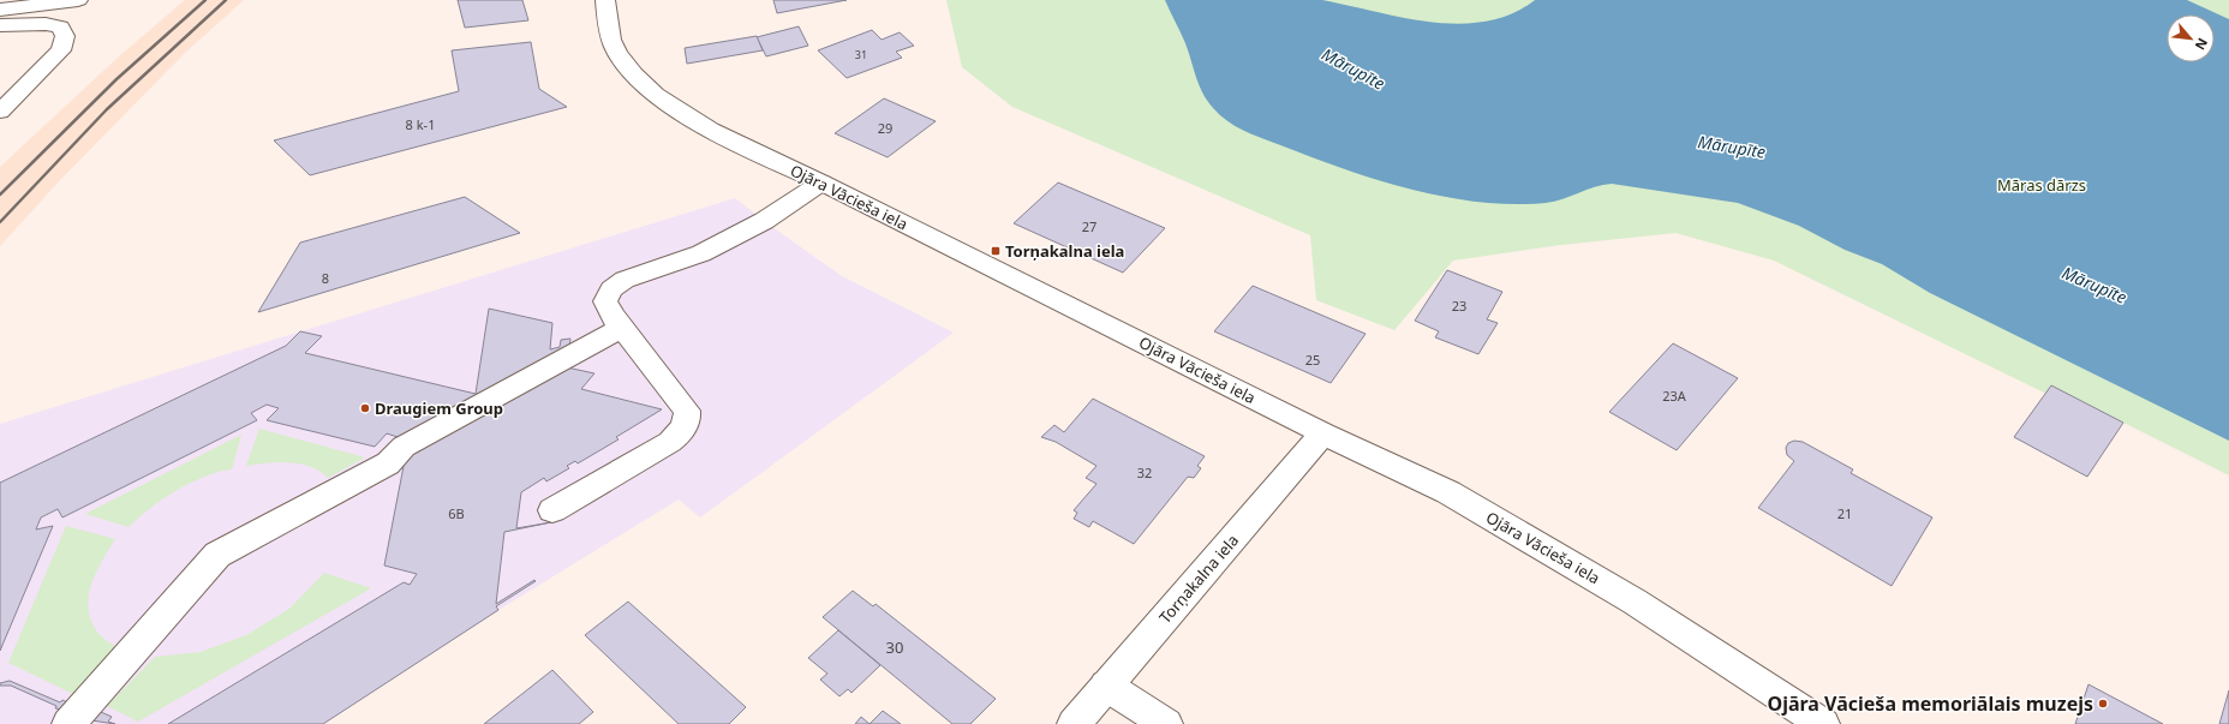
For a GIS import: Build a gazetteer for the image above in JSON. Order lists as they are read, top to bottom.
{
  "streets": {
    "street": ["Ojāra Vācieša iela", "Torņakalna iela"]
  },
  "crossings": [
    ["Ojāra Vācieša iela", "Torņakalna iela"]
  ],
  "water": ["Mārupīte"],
  "parks": ["Māras dārzs"],
  "places": {
    "transit": ["Torņakalna iela"],
    "other": ["Draugiem Group", "Ojāra Vācieša memoriālais muzejs"]
  },
  "house_numbers": [
    "31",
    "8 k-1",
    "29",
    "27",
    "8",
    "23",
    "25",
    "23A",
    "32",
    "6B",
    "21",
    "30"
  ],
  "north": "bottom right"
}
